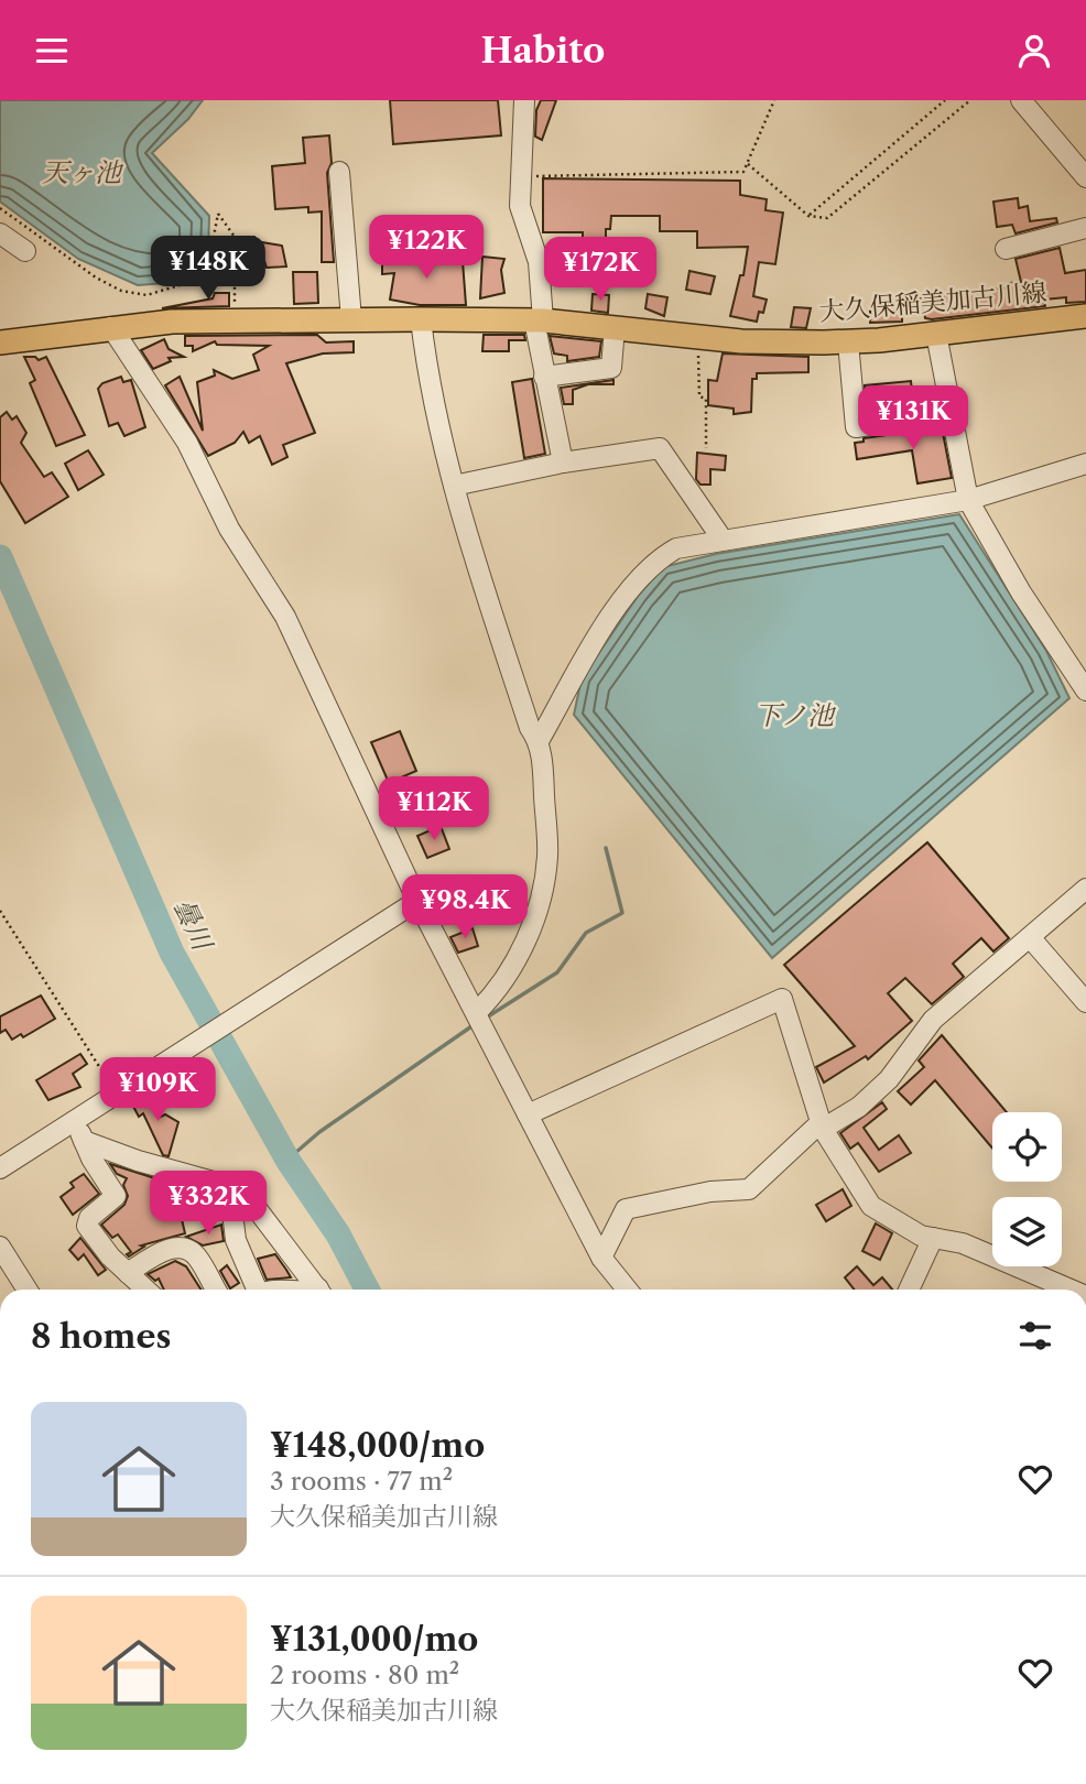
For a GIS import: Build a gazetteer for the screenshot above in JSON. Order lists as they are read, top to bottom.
{
  "streets": {
    "main road": ["大久保稲美加古川線"]
  },
  "water": ["天ヶ池", "下ノ池", "曇川"],
  "page": {
    "header": "Habito",
    "price": [
      "¥122K",
      "¥148K",
      "¥172K",
      "¥131K",
      "¥112K",
      "¥98.4K",
      "¥109K",
      "¥332K"
    ],
    "heading": "8 homes",
    "list": [
      {
        "name": "¥148,000/mo",
        "note": "3 rooms · 77 m² · 大久保稲美加古川線"
      },
      {
        "name": "¥131,000/mo",
        "note": "2 rooms · 80 m² · 大久保稲美加古川線"
      }
    ]
  }
}
